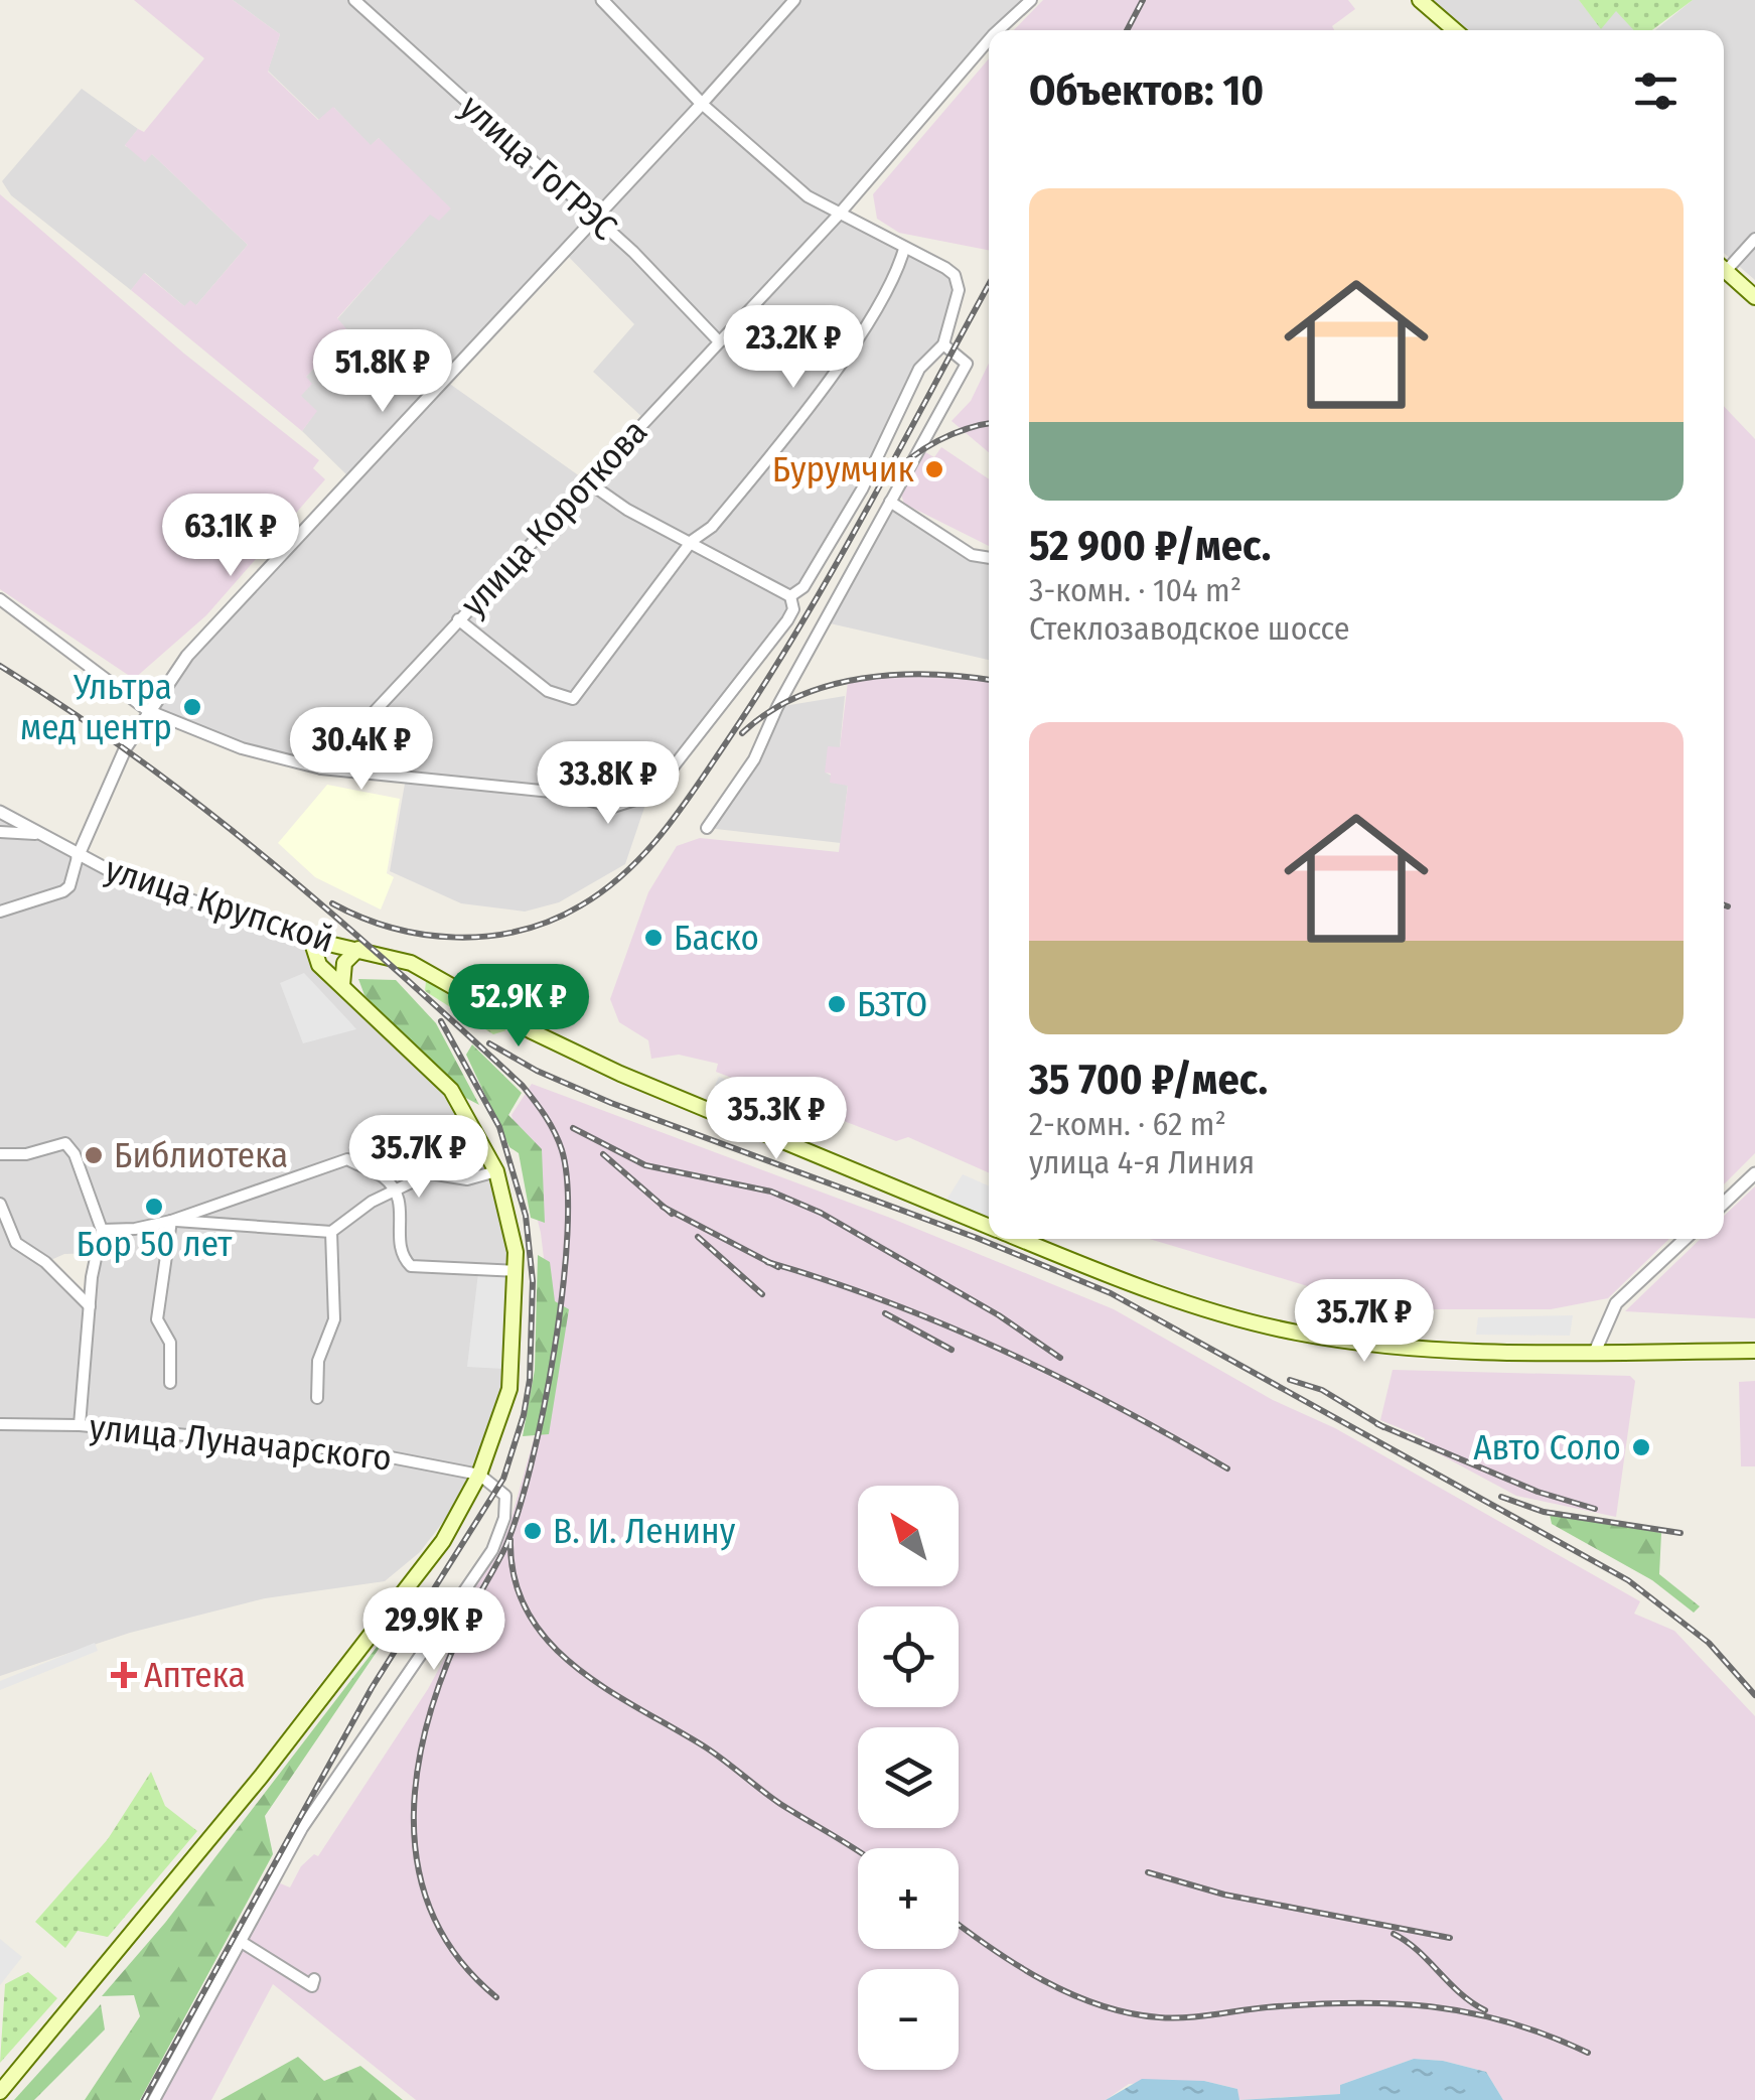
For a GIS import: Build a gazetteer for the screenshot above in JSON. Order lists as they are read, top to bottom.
{
  "streets": {
    "main road": ["улица Крупской"],
    "street": ["улица ГоГРЭС", "улица Короткова", "улица Луначарского"]
  },
  "crossings": [
    ["улица ГоГРЭС", "улица Короткова"]
  ],
  "places": {
    "other": [
      "Бурумчик",
      "Ультра мед центр",
      "Баско",
      "БЗТО",
      "Библиотека",
      "Бор 50 лет",
      "Авто Соло",
      "В. И. Ленину"
    ],
    "health": ["Аптека"]
  },
  "north": "top left",
  "page": {
    "heading": "Объектов: 10",
    "list": [
      {
        "name": "52 900 ₽/мес.",
        "note": "3-комн. · 104 m² · Стеклозаводское шоссе"
      },
      {
        "name": "35 700 ₽/мес.",
        "note": "2-комн. · 62 m² · улица 4-я Линия"
      }
    ],
    "price": [
      "23.2K ₽",
      "51.8K ₽",
      "63.1K ₽",
      "30.4K ₽",
      "33.8K ₽",
      "52.9K ₽",
      "35.3K ₽",
      "35.7K ₽",
      "35.7K ₽",
      "29.9K ₽"
    ],
    "map_buttons": ["+", "−"]
  }
}
